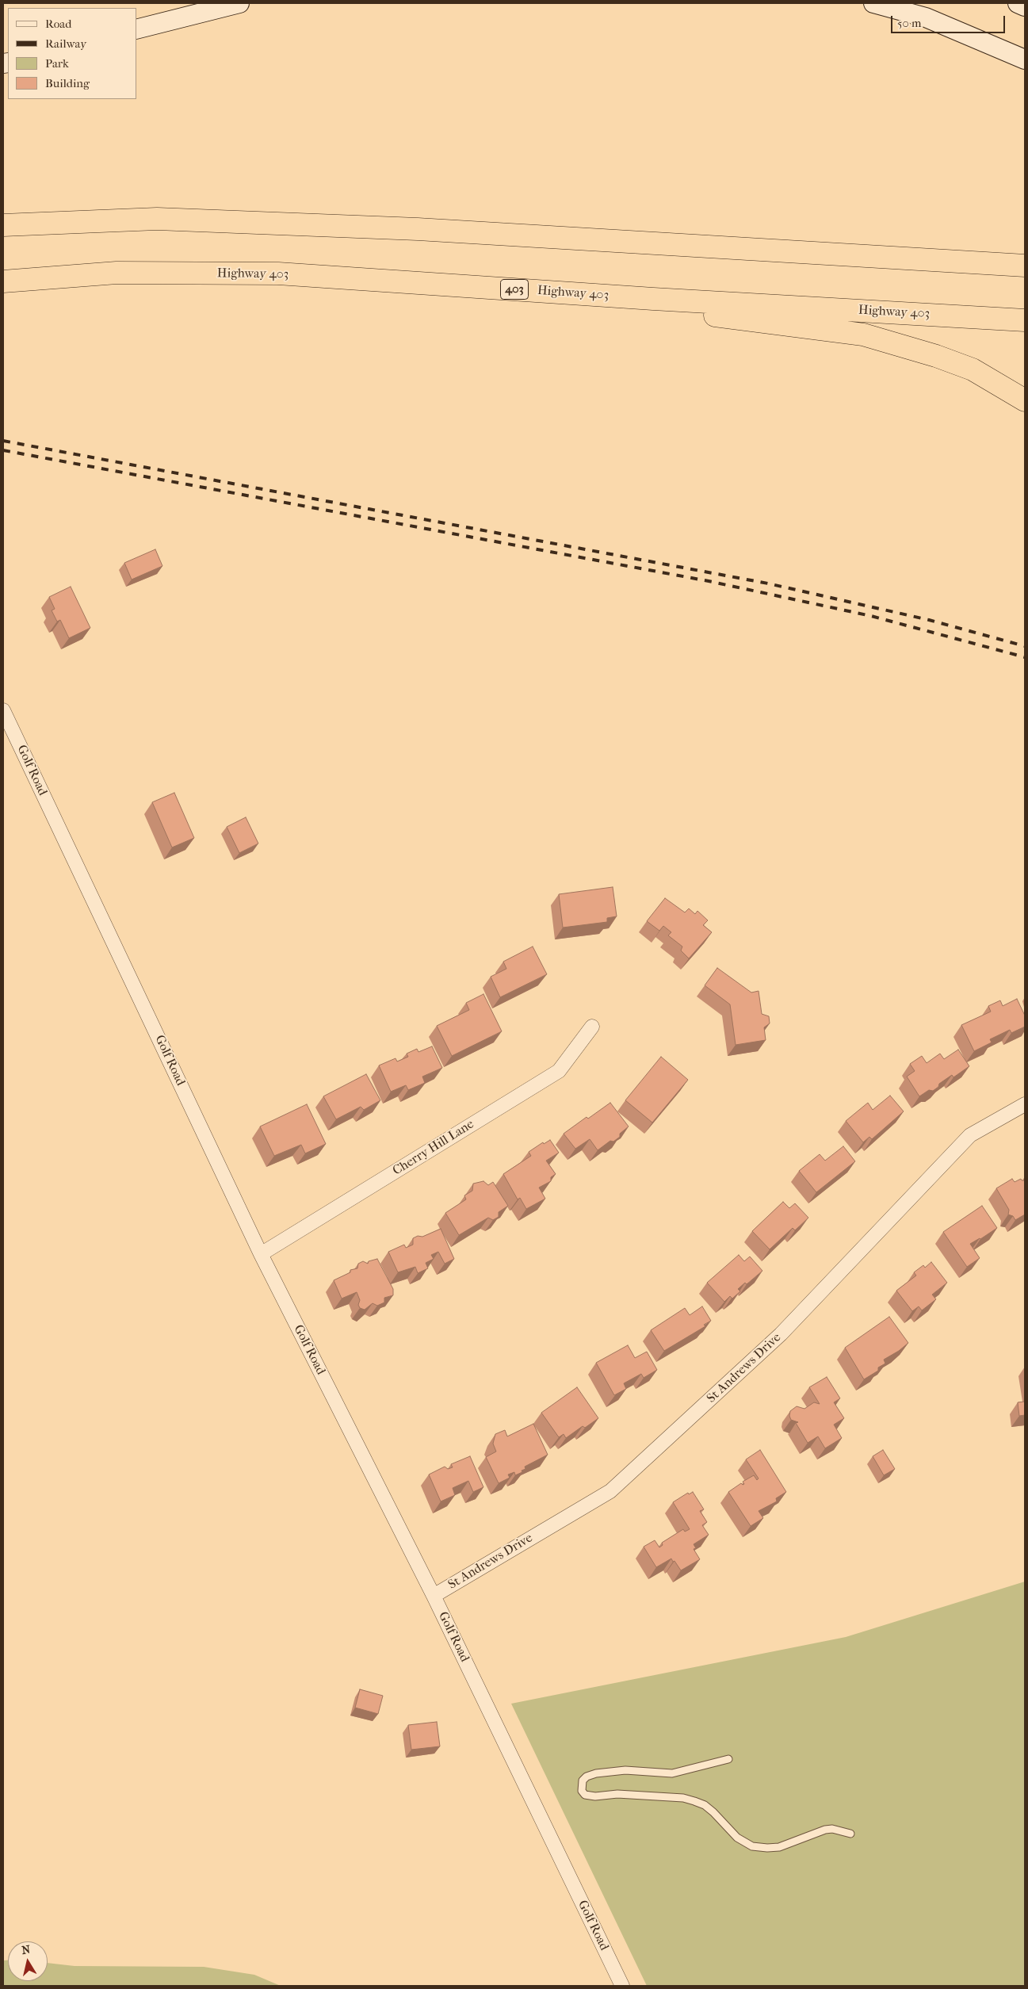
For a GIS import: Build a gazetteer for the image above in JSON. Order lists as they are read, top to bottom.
{
  "streets": {
    "highway": ["Highway 403", "403"],
    "street": ["Golf Road", "Cherry Hill Lane", "St Andrews Drive"]
  },
  "crossings": [
    ["Golf Road", "Cherry Hill Lane"],
    ["Golf Road", "St Andrews Drive"]
  ],
  "legend": [
    "Road",
    "Railway",
    "Park",
    "Building"
  ],
  "scale_bar": "50 m",
  "north": "top"
}
